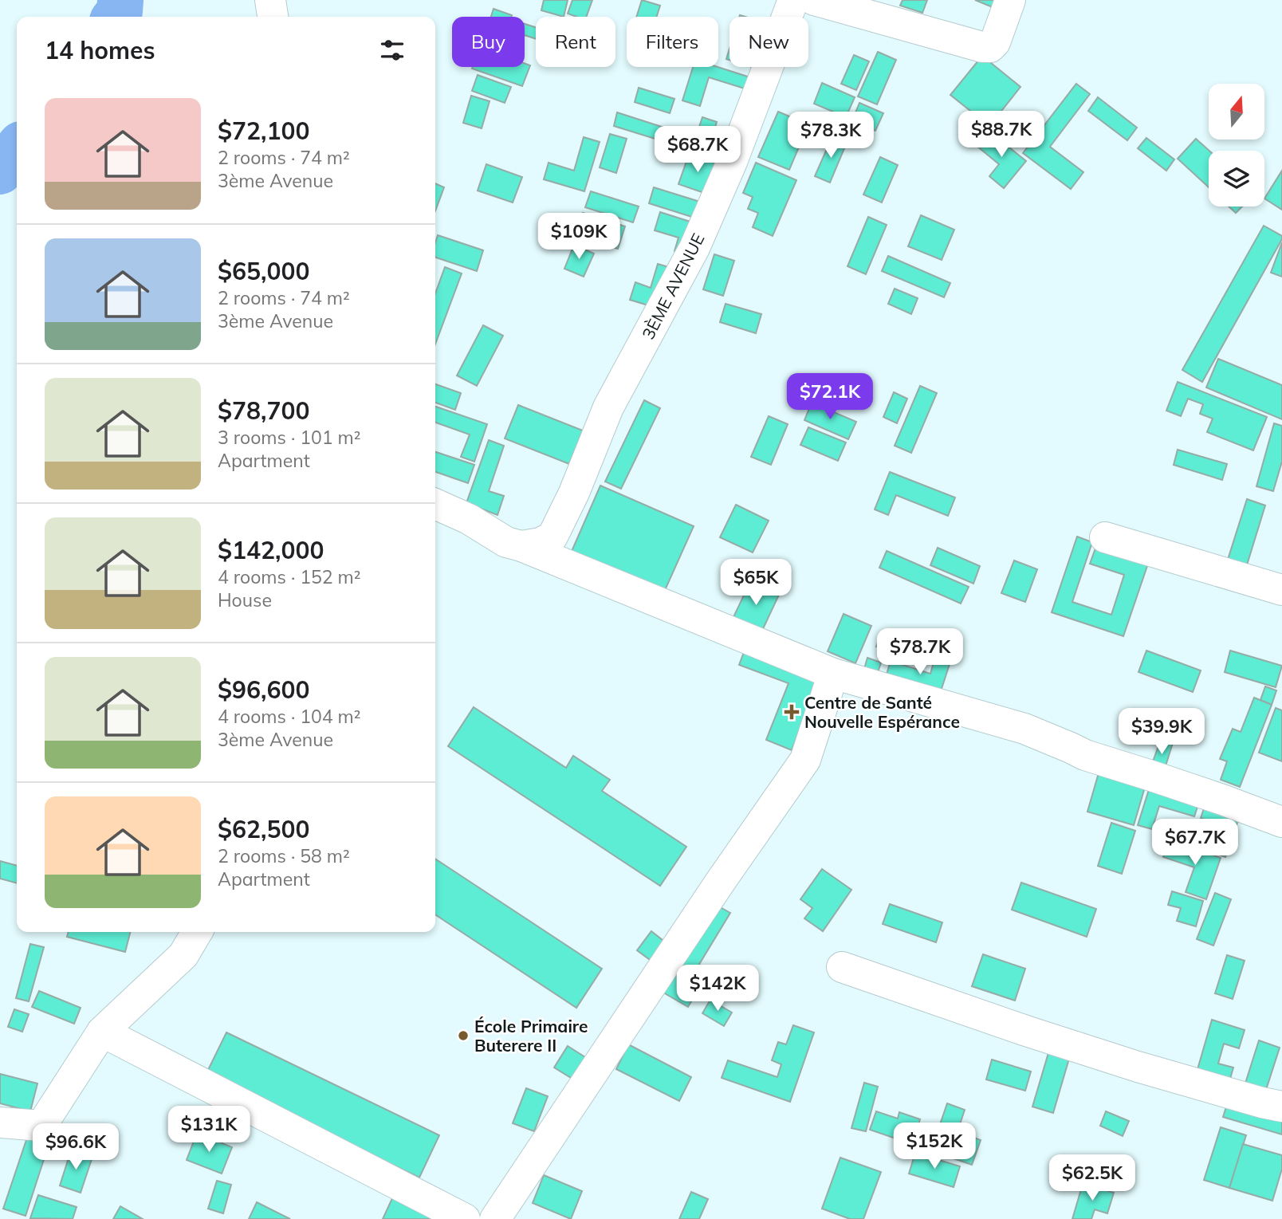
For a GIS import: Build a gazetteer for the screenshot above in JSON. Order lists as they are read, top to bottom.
{
  "streets": {
    "street": ["3ÈME AVENUE"]
  },
  "places": {
    "health": ["Centre de Santé Nouvelle Espérance"],
    "other": ["École Primaire Buterere II"]
  },
  "north": "top",
  "page": {
    "chip": [
      "Buy",
      "Rent",
      "Filters",
      "New"
    ],
    "heading": "14 homes",
    "list": [
      {
        "name": "$72,100",
        "note": "2 rooms · 74 m² · 3ème Avenue"
      },
      {
        "name": "$65,000",
        "note": "2 rooms · 74 m² · 3ème Avenue"
      },
      {
        "name": "$78,700",
        "note": "3 rooms · 101 m² · Apartment"
      },
      {
        "name": "$142,000",
        "note": "4 rooms · 152 m² · House"
      },
      {
        "name": "$96,600",
        "note": "4 rooms · 104 m² · 3ème Avenue"
      },
      {
        "name": "$62,500",
        "note": "2 rooms · 58 m² · Apartment"
      }
    ],
    "price": [
      "$88.7K",
      "$78.3K",
      "$68.7K",
      "$109K",
      "$72.1K",
      "$65K",
      "$78.7K",
      "$39.9K",
      "$67.7K",
      "$142K",
      "$131K",
      "$152K",
      "$96.6K",
      "$62.5K"
    ]
  }
}
